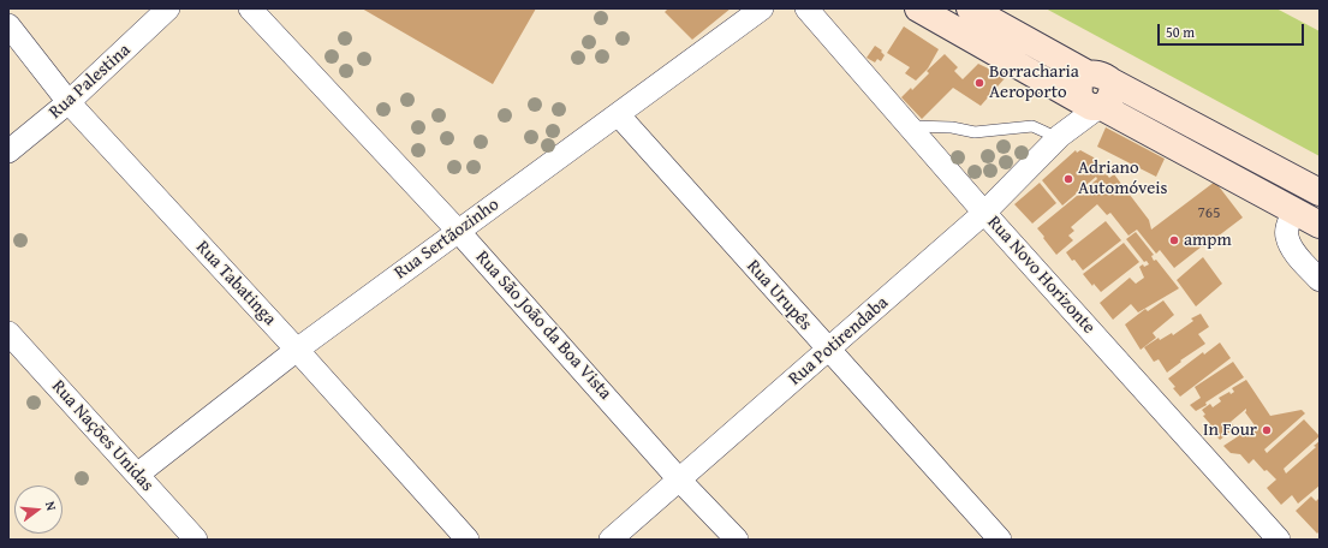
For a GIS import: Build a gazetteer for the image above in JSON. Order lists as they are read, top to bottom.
{
  "streets": {
    "street": [
      "Rua Palestina",
      "Rua Sertãozinho",
      "Rua Novo Horizonte",
      "Rua Tabatinga",
      "Rua Urupês",
      "Rua São João da Boa Vista",
      "Rua Potirendaba",
      "Rua Nações Unidas"
    ]
  },
  "crossings": [
    ["Rua Palestina", "Rua Tabatinga"],
    ["Rua Sertãozinho", "Rua Tabatinga"],
    ["Rua Sertãozinho", "Rua Urupês"],
    ["Rua Sertãozinho", "Rua São João da Boa Vista"],
    ["Rua Sertãozinho", "Rua Nações Unidas"],
    ["Rua Novo Horizonte", "Rua Potirendaba"],
    ["Rua Urupês", "Rua Potirendaba"],
    ["Rua São João da Boa Vista", "Rua Potirendaba"]
  ],
  "places": [
    "Borracharia Aeroporto",
    "Adriano Automóveis",
    "ampm",
    "In Four"
  ],
  "house_numbers": ["765"],
  "scale_bar": "50 m",
  "north": "right"
}
